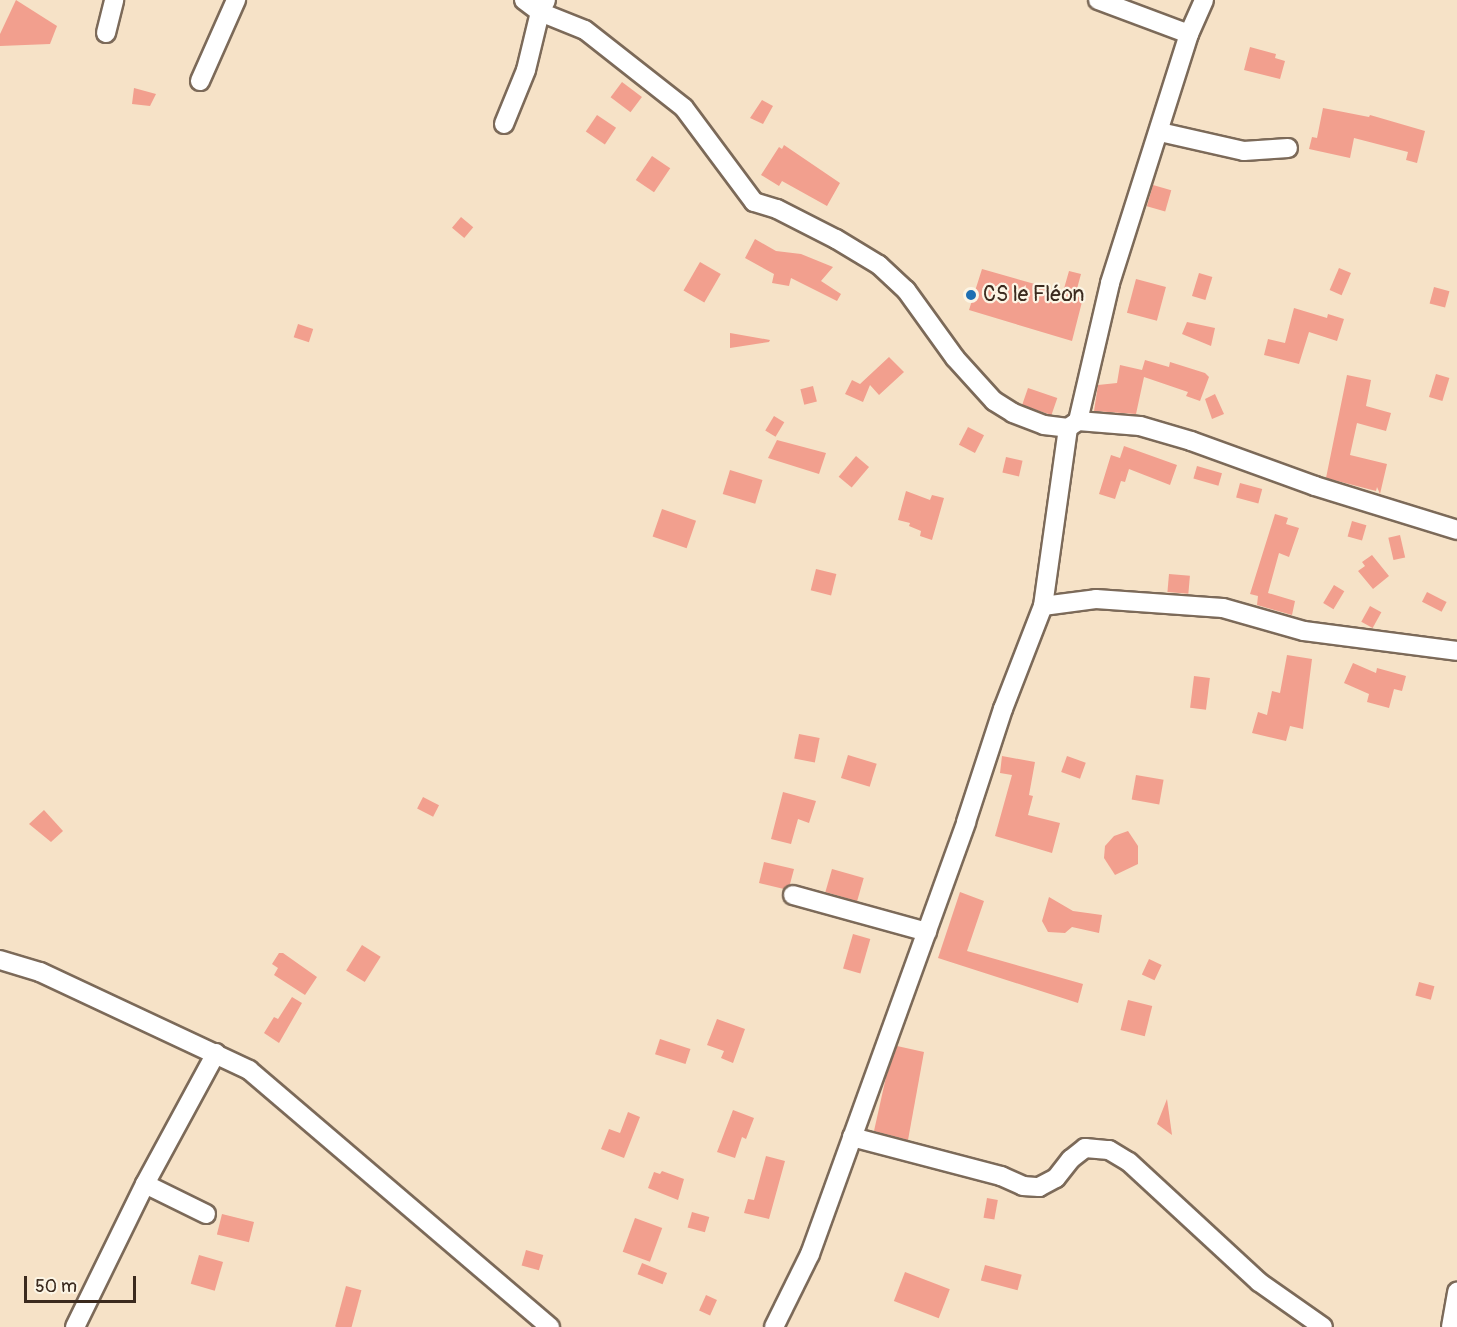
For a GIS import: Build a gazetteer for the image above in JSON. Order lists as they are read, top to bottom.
{
  "places": ["CS le Fléon"],
  "scale_bar": "50 m"
}
